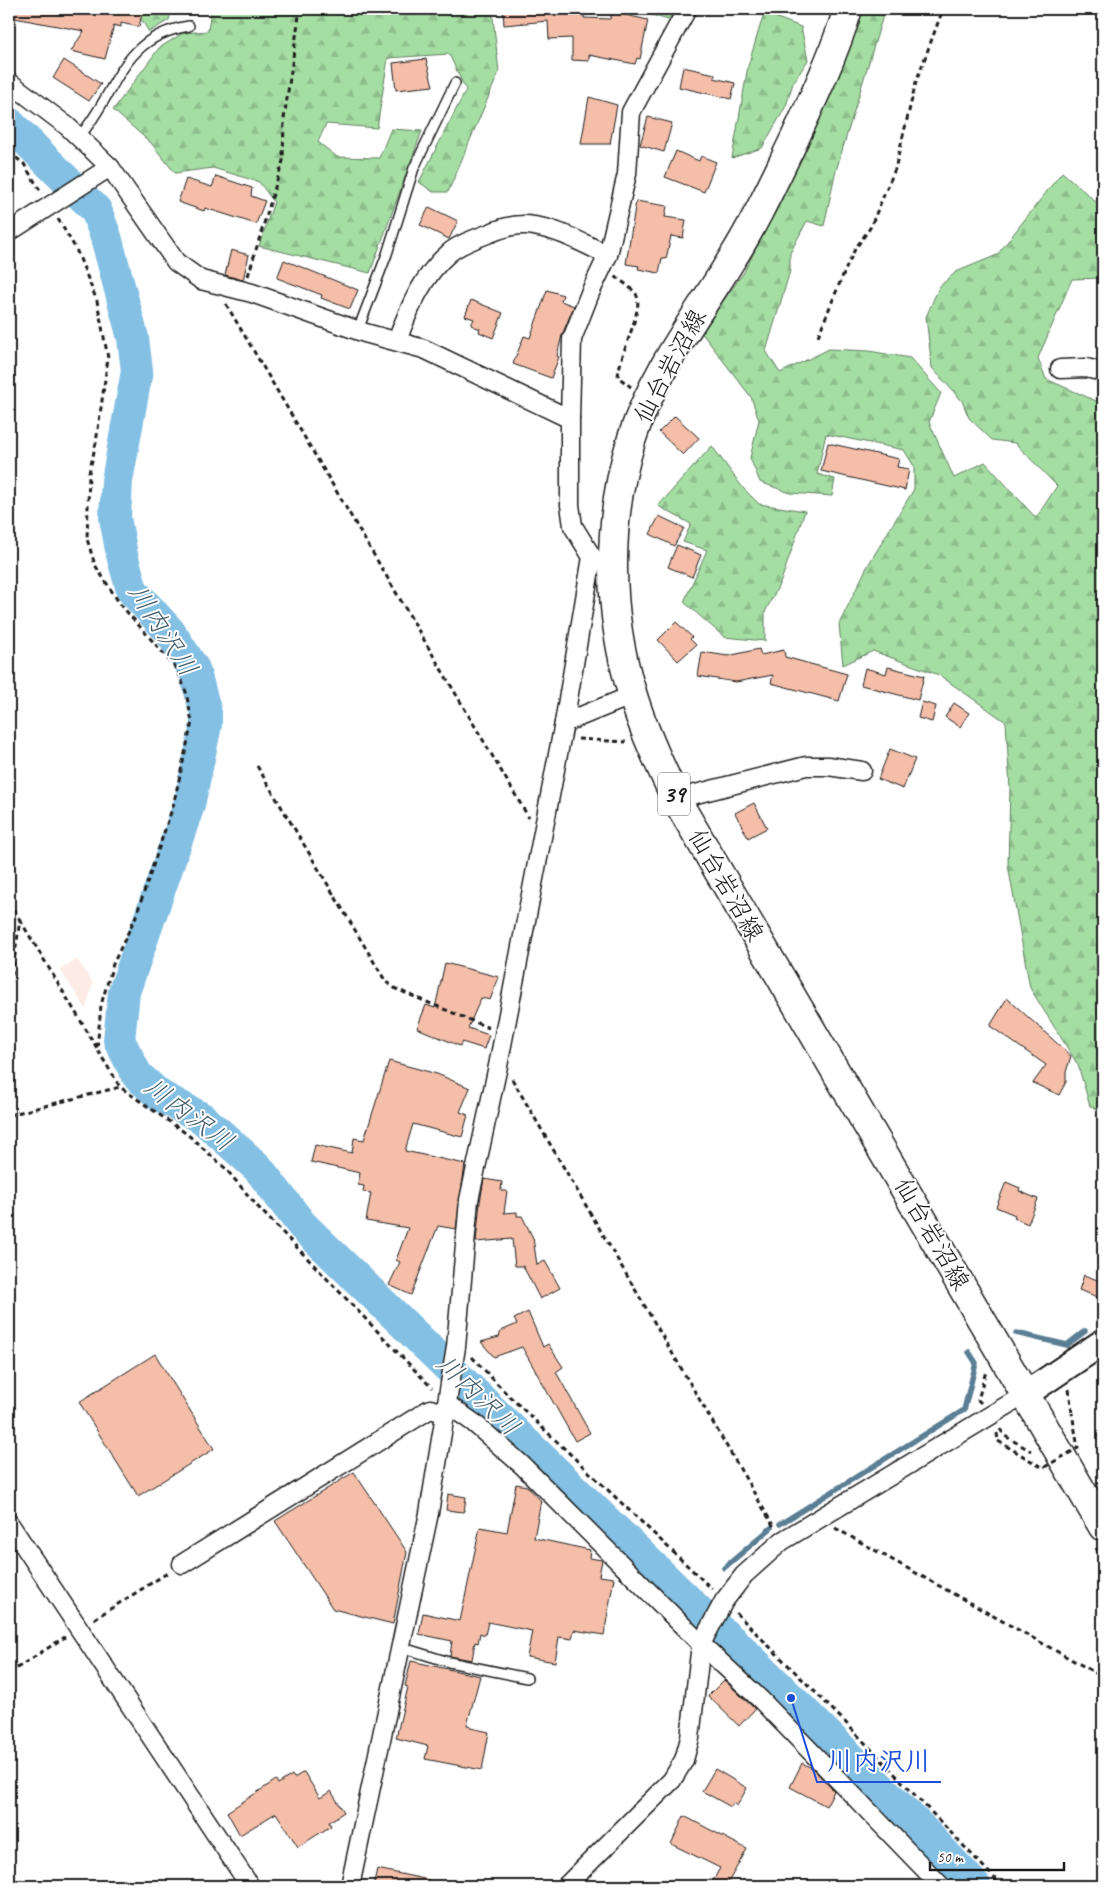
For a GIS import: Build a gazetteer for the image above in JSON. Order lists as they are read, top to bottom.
{
  "streets": {
    "main road": ["仙台岩沼線", "39"]
  },
  "water": ["川内沢川"],
  "places": ["川内沢川"],
  "scale_bar": "50 m"
}
